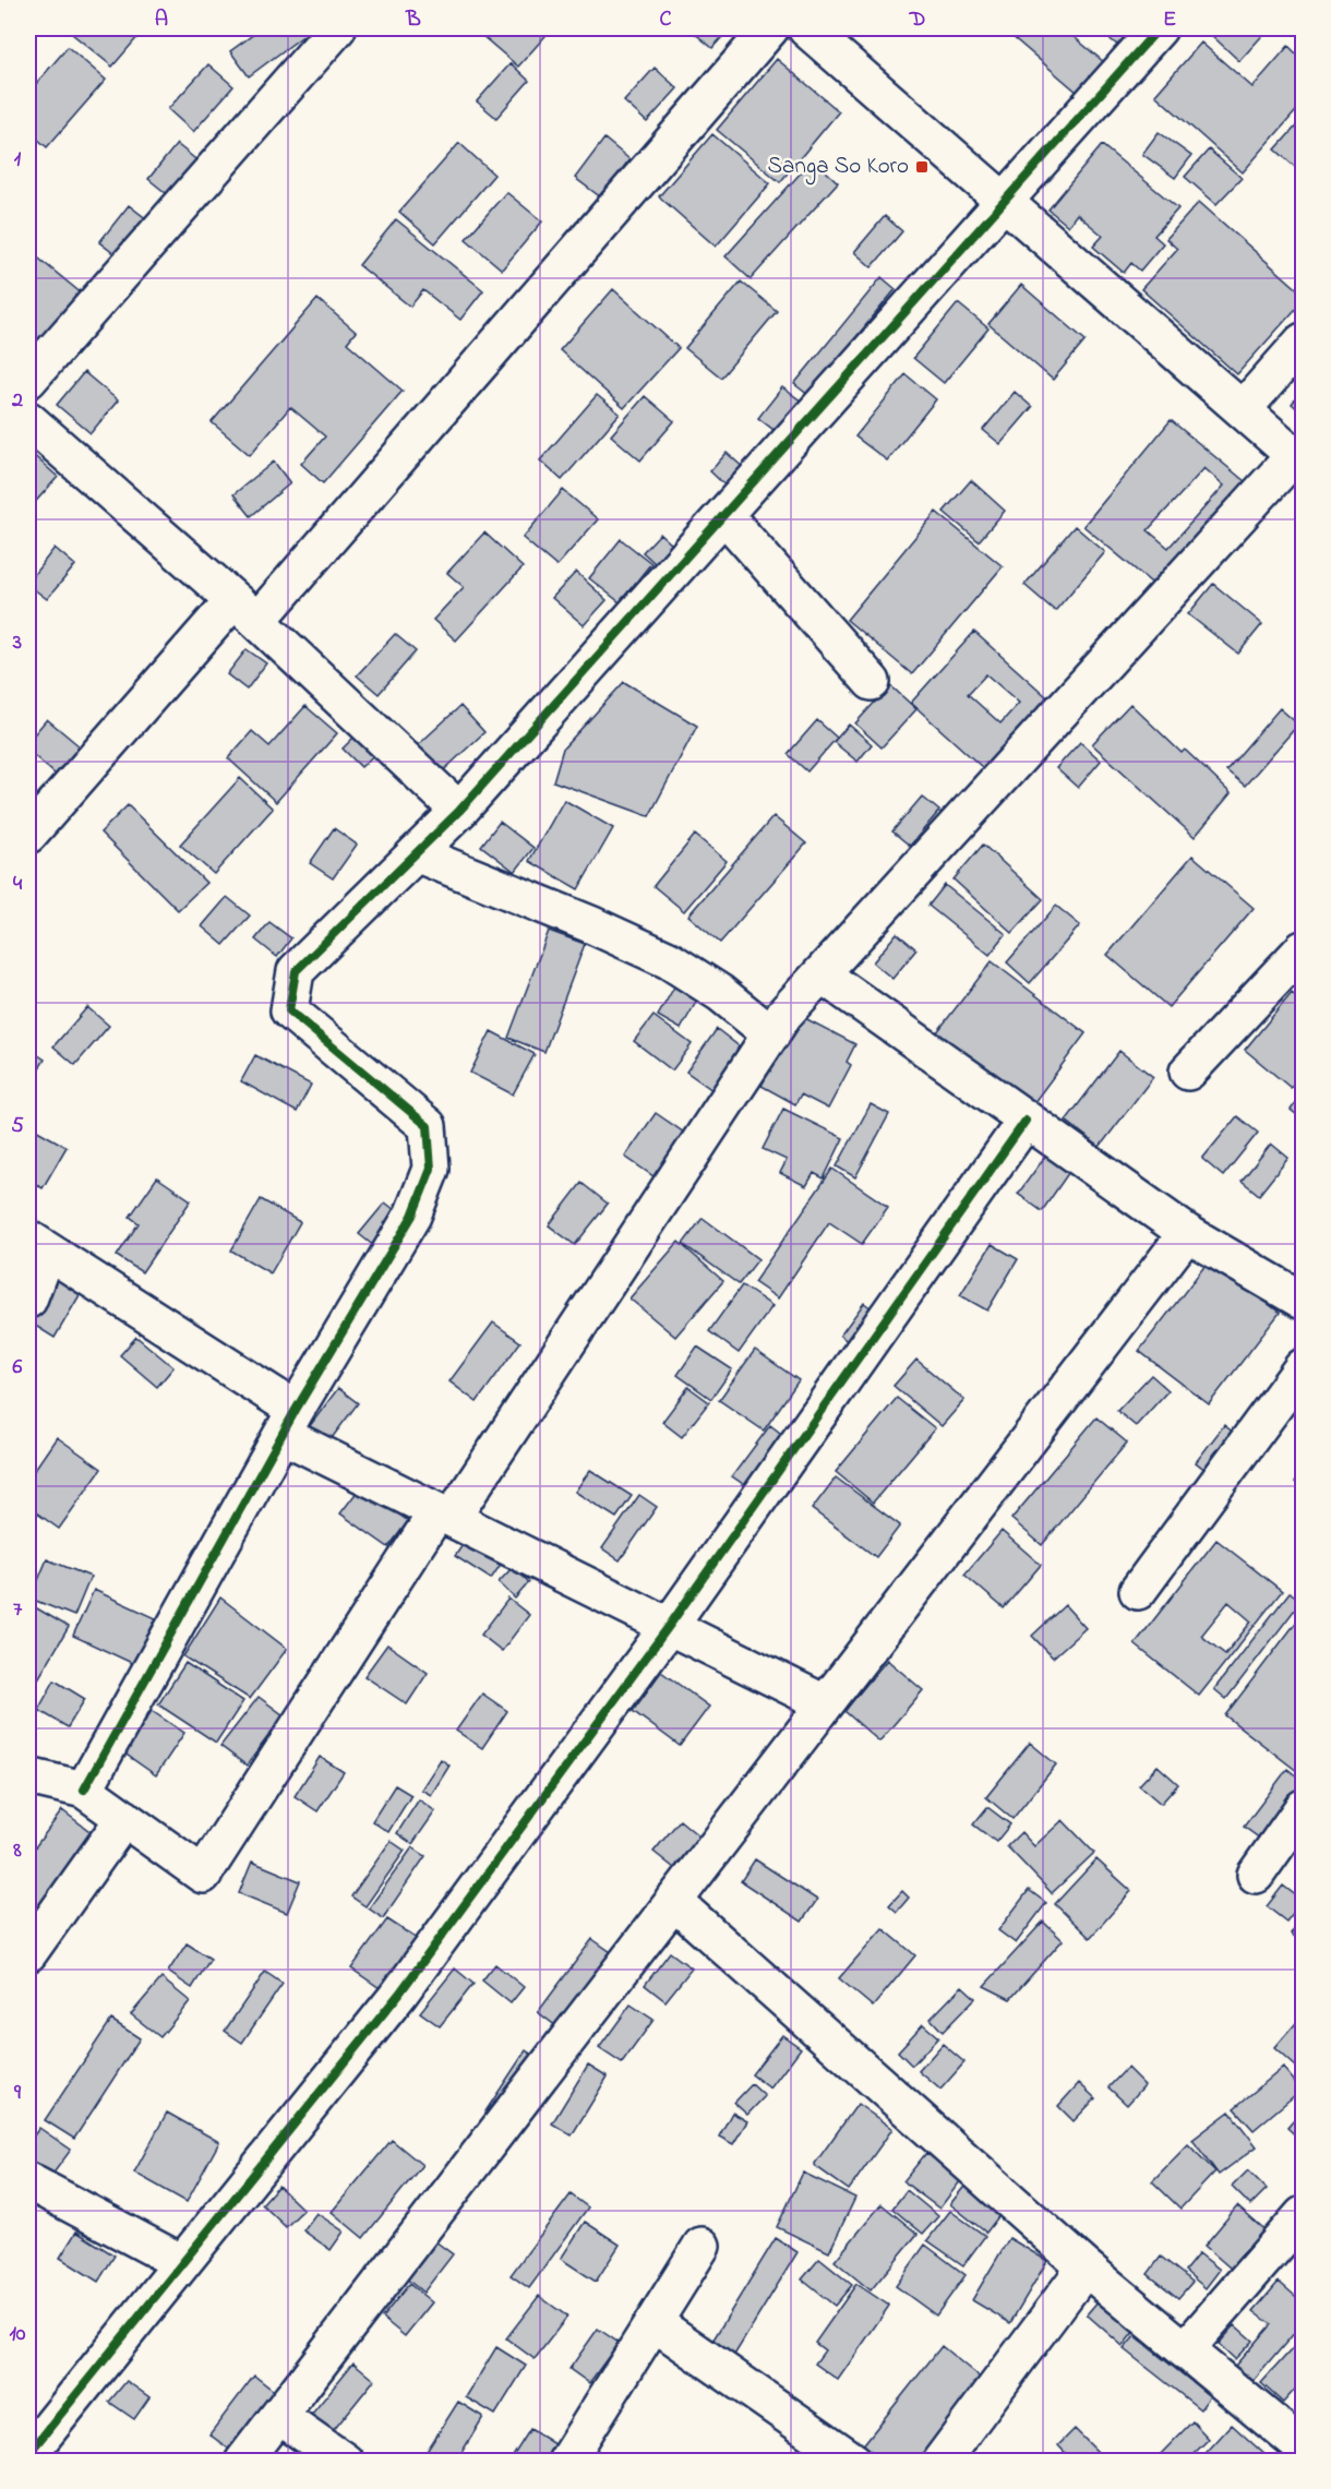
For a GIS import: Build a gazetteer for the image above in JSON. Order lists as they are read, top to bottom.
{
  "places": {
    "transit": ["Sanga So Koro"]
  },
  "grid": {
    "columns": [
      "A",
      "B",
      "C",
      "D",
      "E"
    ],
    "rows": [
      "1",
      "2",
      "3",
      "4",
      "5",
      "6",
      "7",
      "8",
      "9",
      "10"
    ]
  }
}
